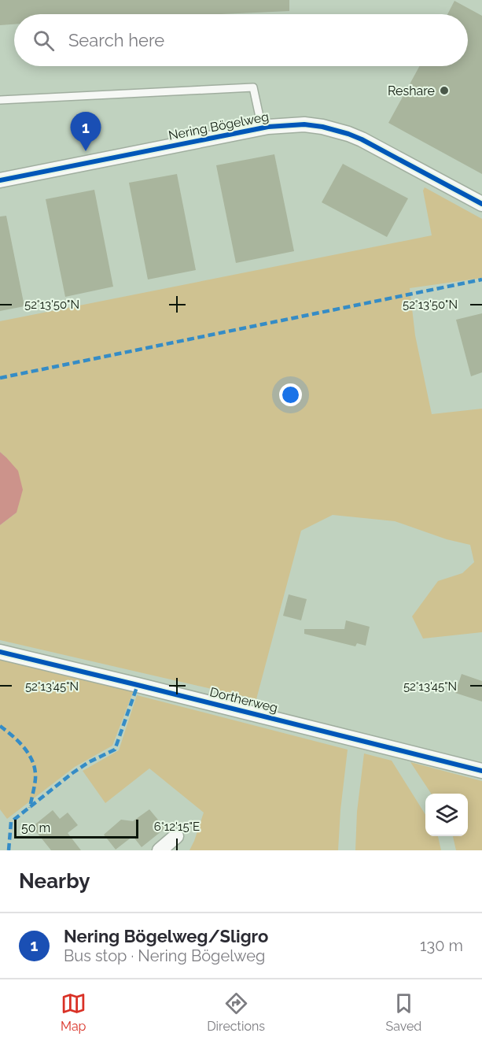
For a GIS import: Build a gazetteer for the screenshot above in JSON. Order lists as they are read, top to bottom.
{
  "streets": {
    "street": ["Nering Bögelweg", "Dortherweg"]
  },
  "places": ["Reshare"],
  "scale_bar": "50 m",
  "page": {
    "search": "Search here",
    "pins": "1",
    "scale": "50 m",
    "heading": "Nearby",
    "list": [
      {
        "mark": "1",
        "name": "Nering Bögelweg/Sligro",
        "note": "Bus stop · Nering Bögelweg",
        "value": "130 m"
      }
    ],
    "nav": ["Map", "Directions", "Saved"]
  },
  "coordinates": ["52°13'50\"N", "52°13'45\"N", "6°12'15\"E"]
}
